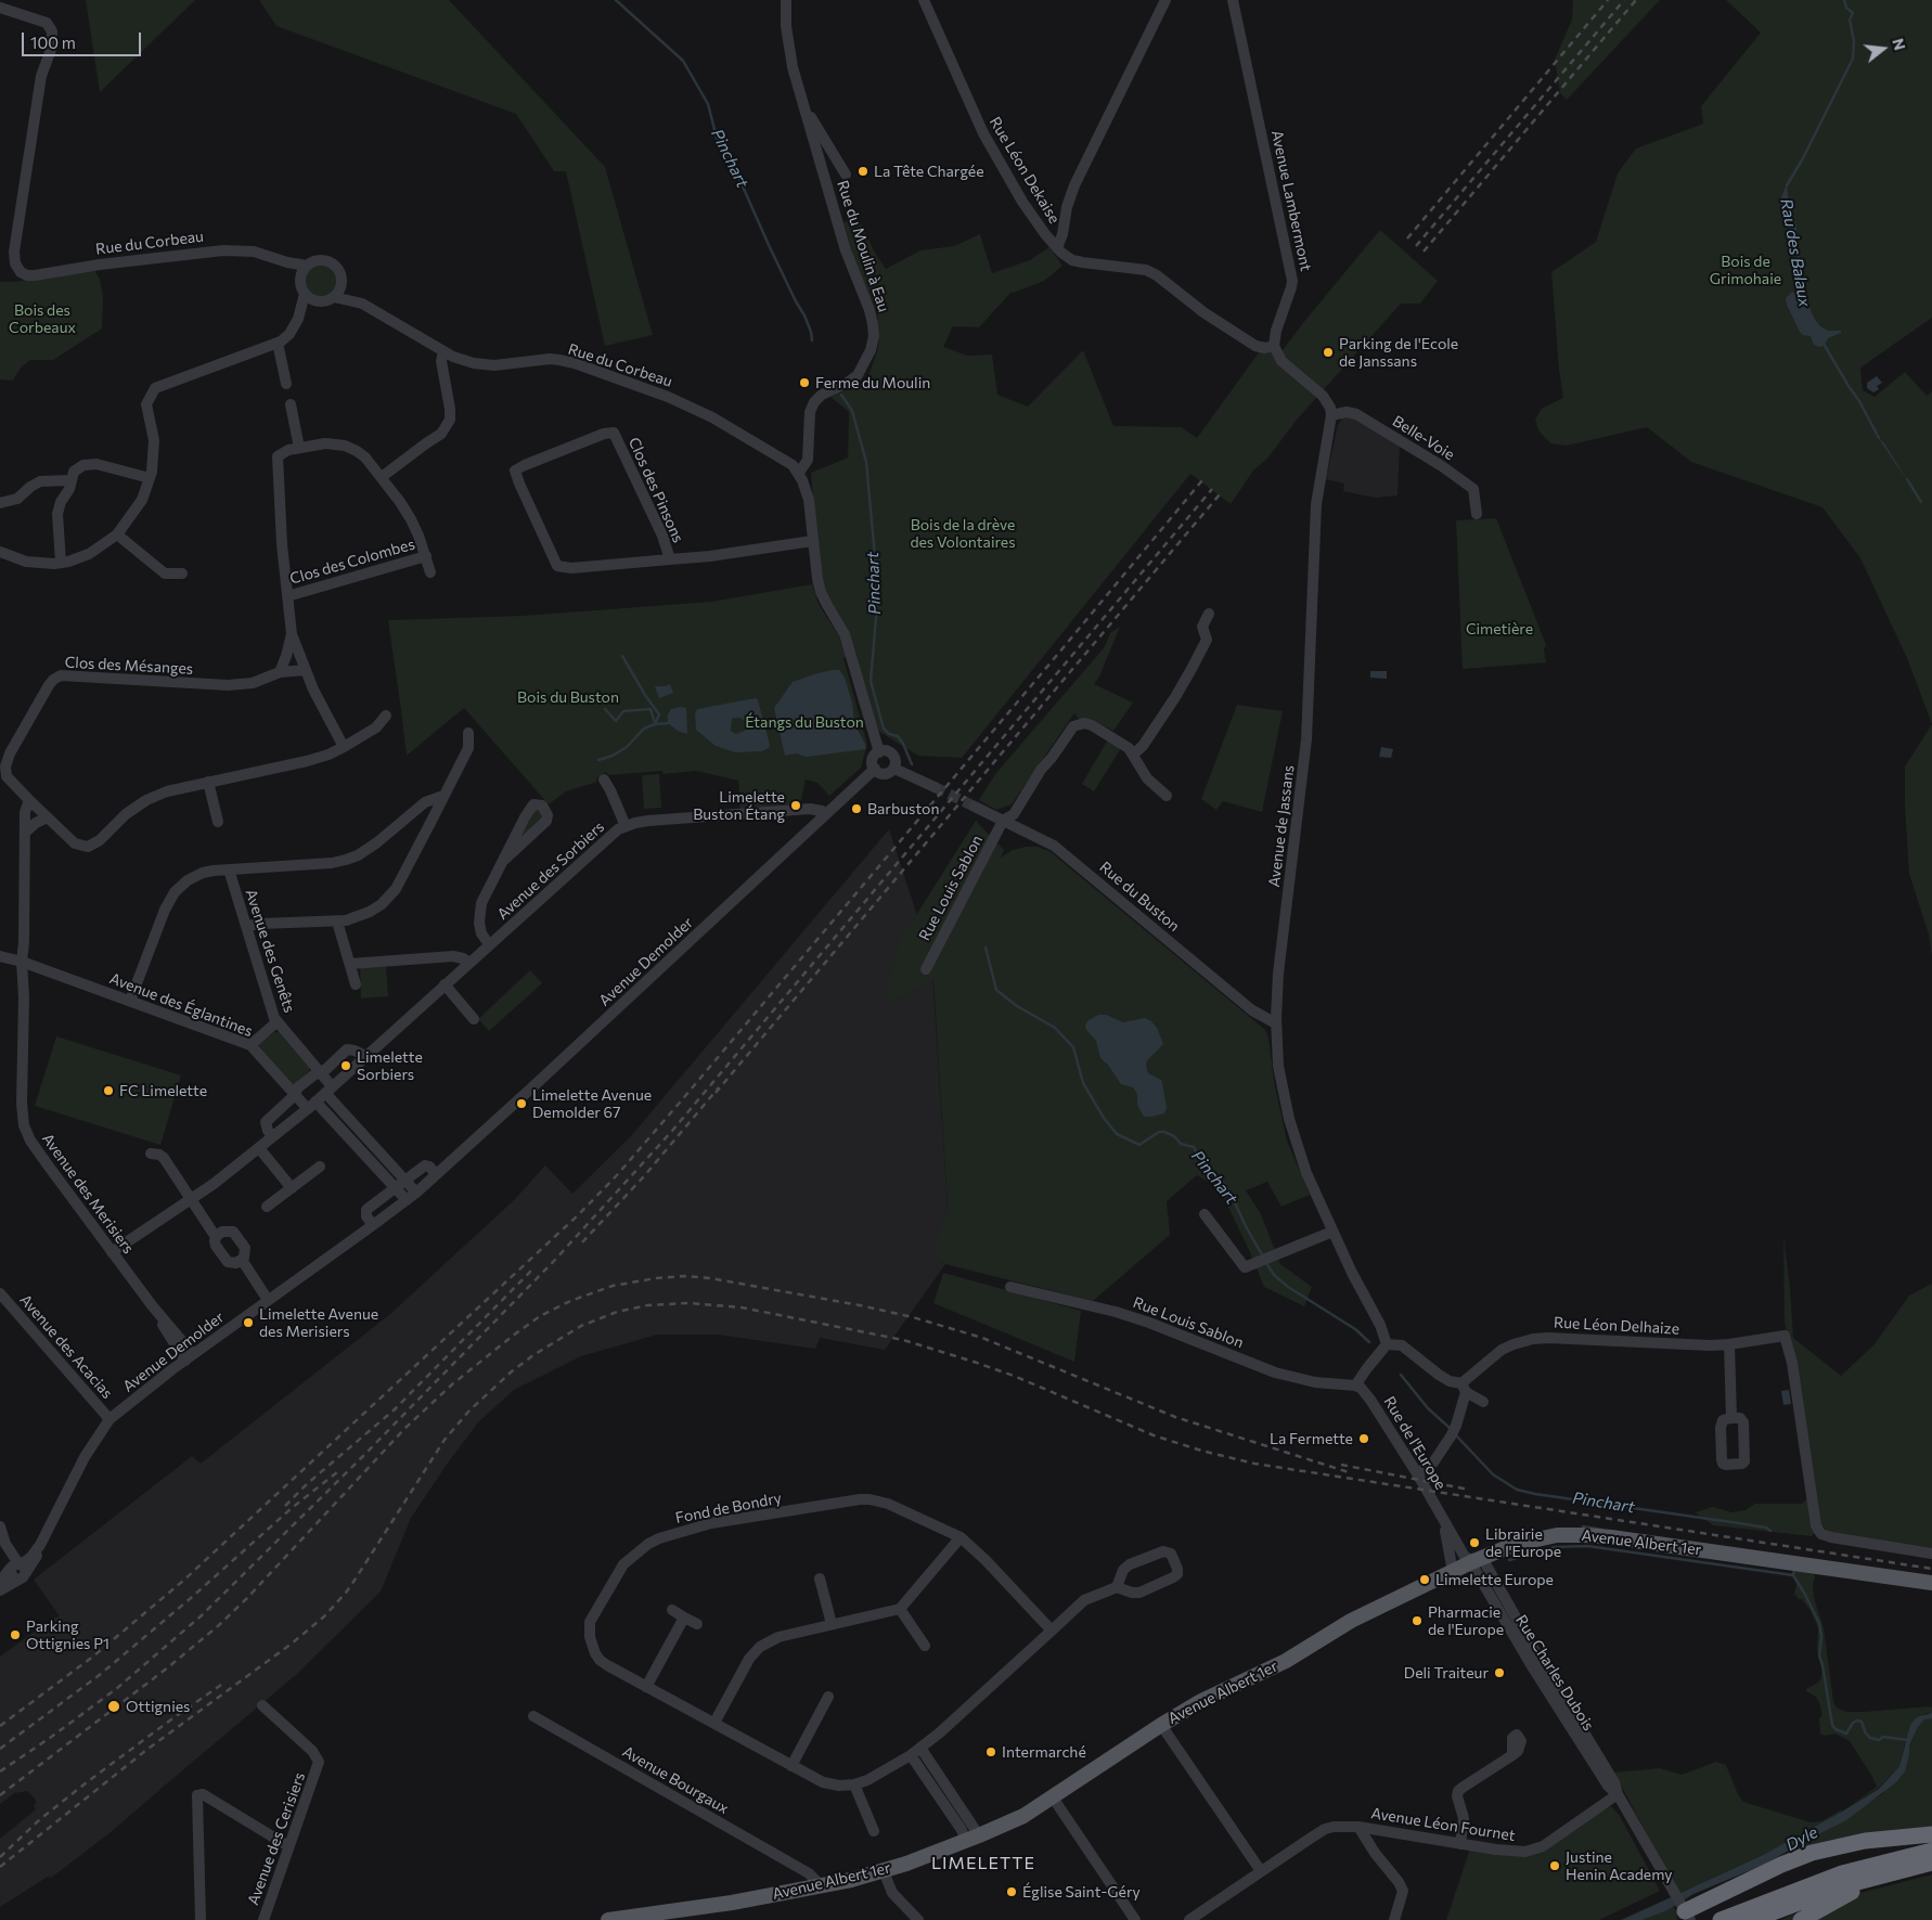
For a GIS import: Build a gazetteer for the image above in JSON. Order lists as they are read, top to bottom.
{
  "streets": {
    "main road": ["Avenue Albert 1er"],
    "street": [
      "Rue Léon Dekaise",
      "Avenue Lambermont",
      "Rue du Corbeau",
      "Rue du Moulin à Eau",
      "Belle-Voie",
      "Clos des Pinsons",
      "Clos des Colombes",
      "Clos des Mésanges",
      "Avenue de Jassans",
      "Avenue des Sorbiers",
      "Rue Louis Sablon",
      "Rue du Buston",
      "Avenue des Genêts",
      "Avenue Demolder",
      "Avenue des Églantines",
      "Avenue des Merisiers",
      "Rue Léon Delhaize",
      "Avenue des Acacias",
      "Rue de l'Europe",
      "Fond de Bondry",
      "Rue Charles Dubois",
      "Avenue Bourgaux",
      "Avenue Léon Fournet",
      "Avenue des Cerisiers"
    ]
  },
  "crossings": [
    ["Rue Léon Dekaise", "Avenue Lambermont"],
    ["Rue du Corbeau", "Rue du Moulin à Eau"],
    ["Belle-Voie", "Avenue de Jassans"],
    ["Avenue de Jassans", "Rue du Buston"],
    ["Avenue des Sorbiers", "Avenue des Genêts"],
    ["Avenue des Sorbiers", "Avenue Demolder"],
    ["Avenue des Sorbiers", "Avenue des Églantines"],
    ["Avenue des Sorbiers", "Avenue des Merisiers"],
    ["Rue Louis Sablon", "Rue du Buston"],
    ["Rue Louis Sablon", "Rue de l'Europe"],
    ["Avenue des Genêts", "Avenue Demolder"],
    ["Avenue Demolder", "Avenue des Églantines"],
    ["Avenue Demolder", "Avenue des Merisiers"],
    ["Avenue Demolder", "Avenue des Acacias"],
    ["Avenue des Églantines", "Avenue des Merisiers"],
    ["Rue de l'Europe", "Avenue Albert 1er"],
    ["Rue de l'Europe", "Rue Charles Dubois"],
    ["Avenue Albert 1er", "Rue Charles Dubois"],
    ["Avenue Albert 1er", "Avenue Bourgaux"],
    ["Rue Charles Dubois", "Avenue Léon Fournet"]
  ],
  "districts": ["LIMELETTE"],
  "water": ["Pinchart", "Rau des Balaux", "Dyle"],
  "parks": [
    "Bois de Grimohaie",
    "Bois des Corbeaux",
    "Bois de la drève des Volontaires",
    "Cimetière",
    "Bois du Buston",
    "Étangs du Buston"
  ],
  "places": [
    "La Tête Chargée",
    "Parking de l'Ecole de Janssans",
    "Ferme du Moulin",
    "Limelette Buston Étang",
    "Barbuston",
    "Limelette Sorbiers",
    "FC Limelette",
    "Limelette Avenue Demolder 67",
    "Limelette Avenue des Merisiers",
    "La Fermette",
    "Librairie de l'Europe",
    "Limelette Europe",
    "Pharmacie de l'Europe",
    "Parking Ottignies P1",
    "Deli Traiteur",
    "Ottignies",
    "Intermarché",
    "Justine Henin Academy",
    "Église Saint-Géry"
  ],
  "scale_bar": "100 m",
  "north": "right"
}
